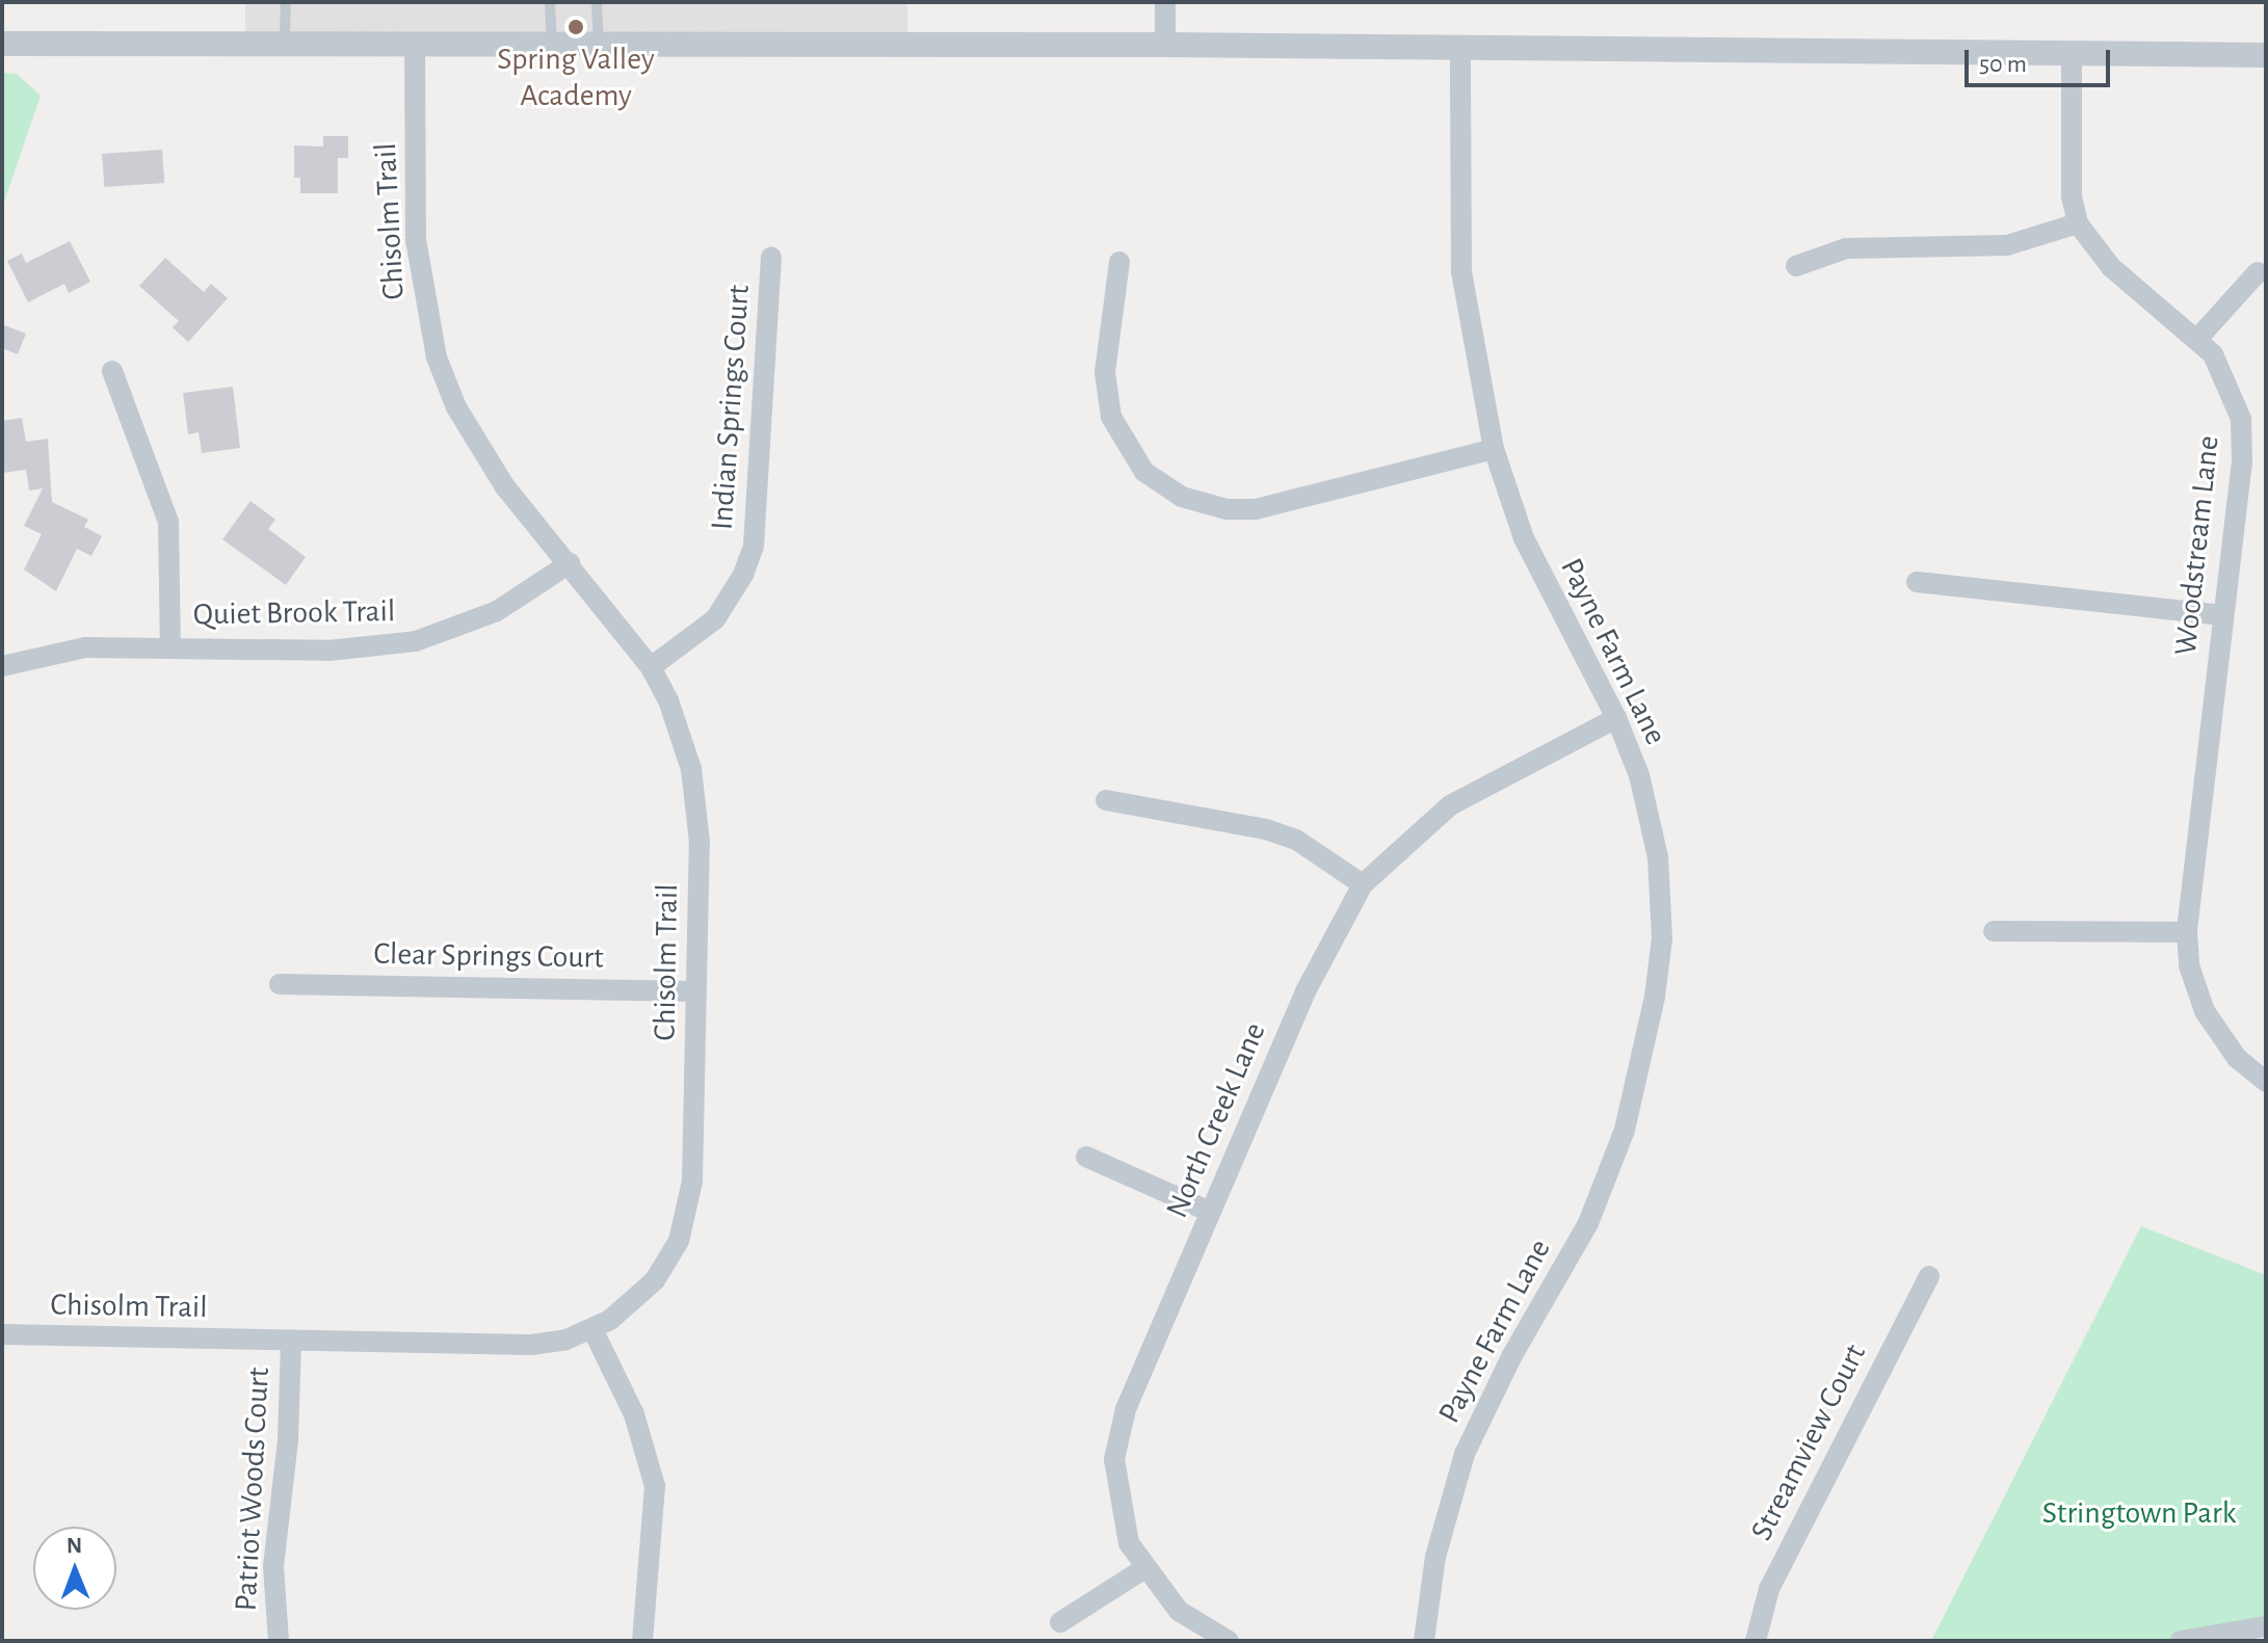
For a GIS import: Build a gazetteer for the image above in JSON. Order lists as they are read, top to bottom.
{
  "streets": {
    "street": [
      "Chisolm Trail",
      "Indian Springs Court",
      "Woodstream Lane",
      "Quiet Brook Trail",
      "Payne Farm Lane",
      "Clear Springs Court",
      "North Creek Lane",
      "Streamview Court",
      "Patriot Woods Court"
    ]
  },
  "crossings": [
    ["Chisolm Trail", "Indian Springs Court"],
    ["Chisolm Trail", "Quiet Brook Trail"],
    ["Chisolm Trail", "Clear Springs Court"],
    ["Chisolm Trail", "Patriot Woods Court"],
    ["Payne Farm Lane", "North Creek Lane"]
  ],
  "parks": ["Stringtown Park"],
  "places": ["Spring Valley Academy"],
  "scale_bar": "50 m",
  "north": "top"
}
